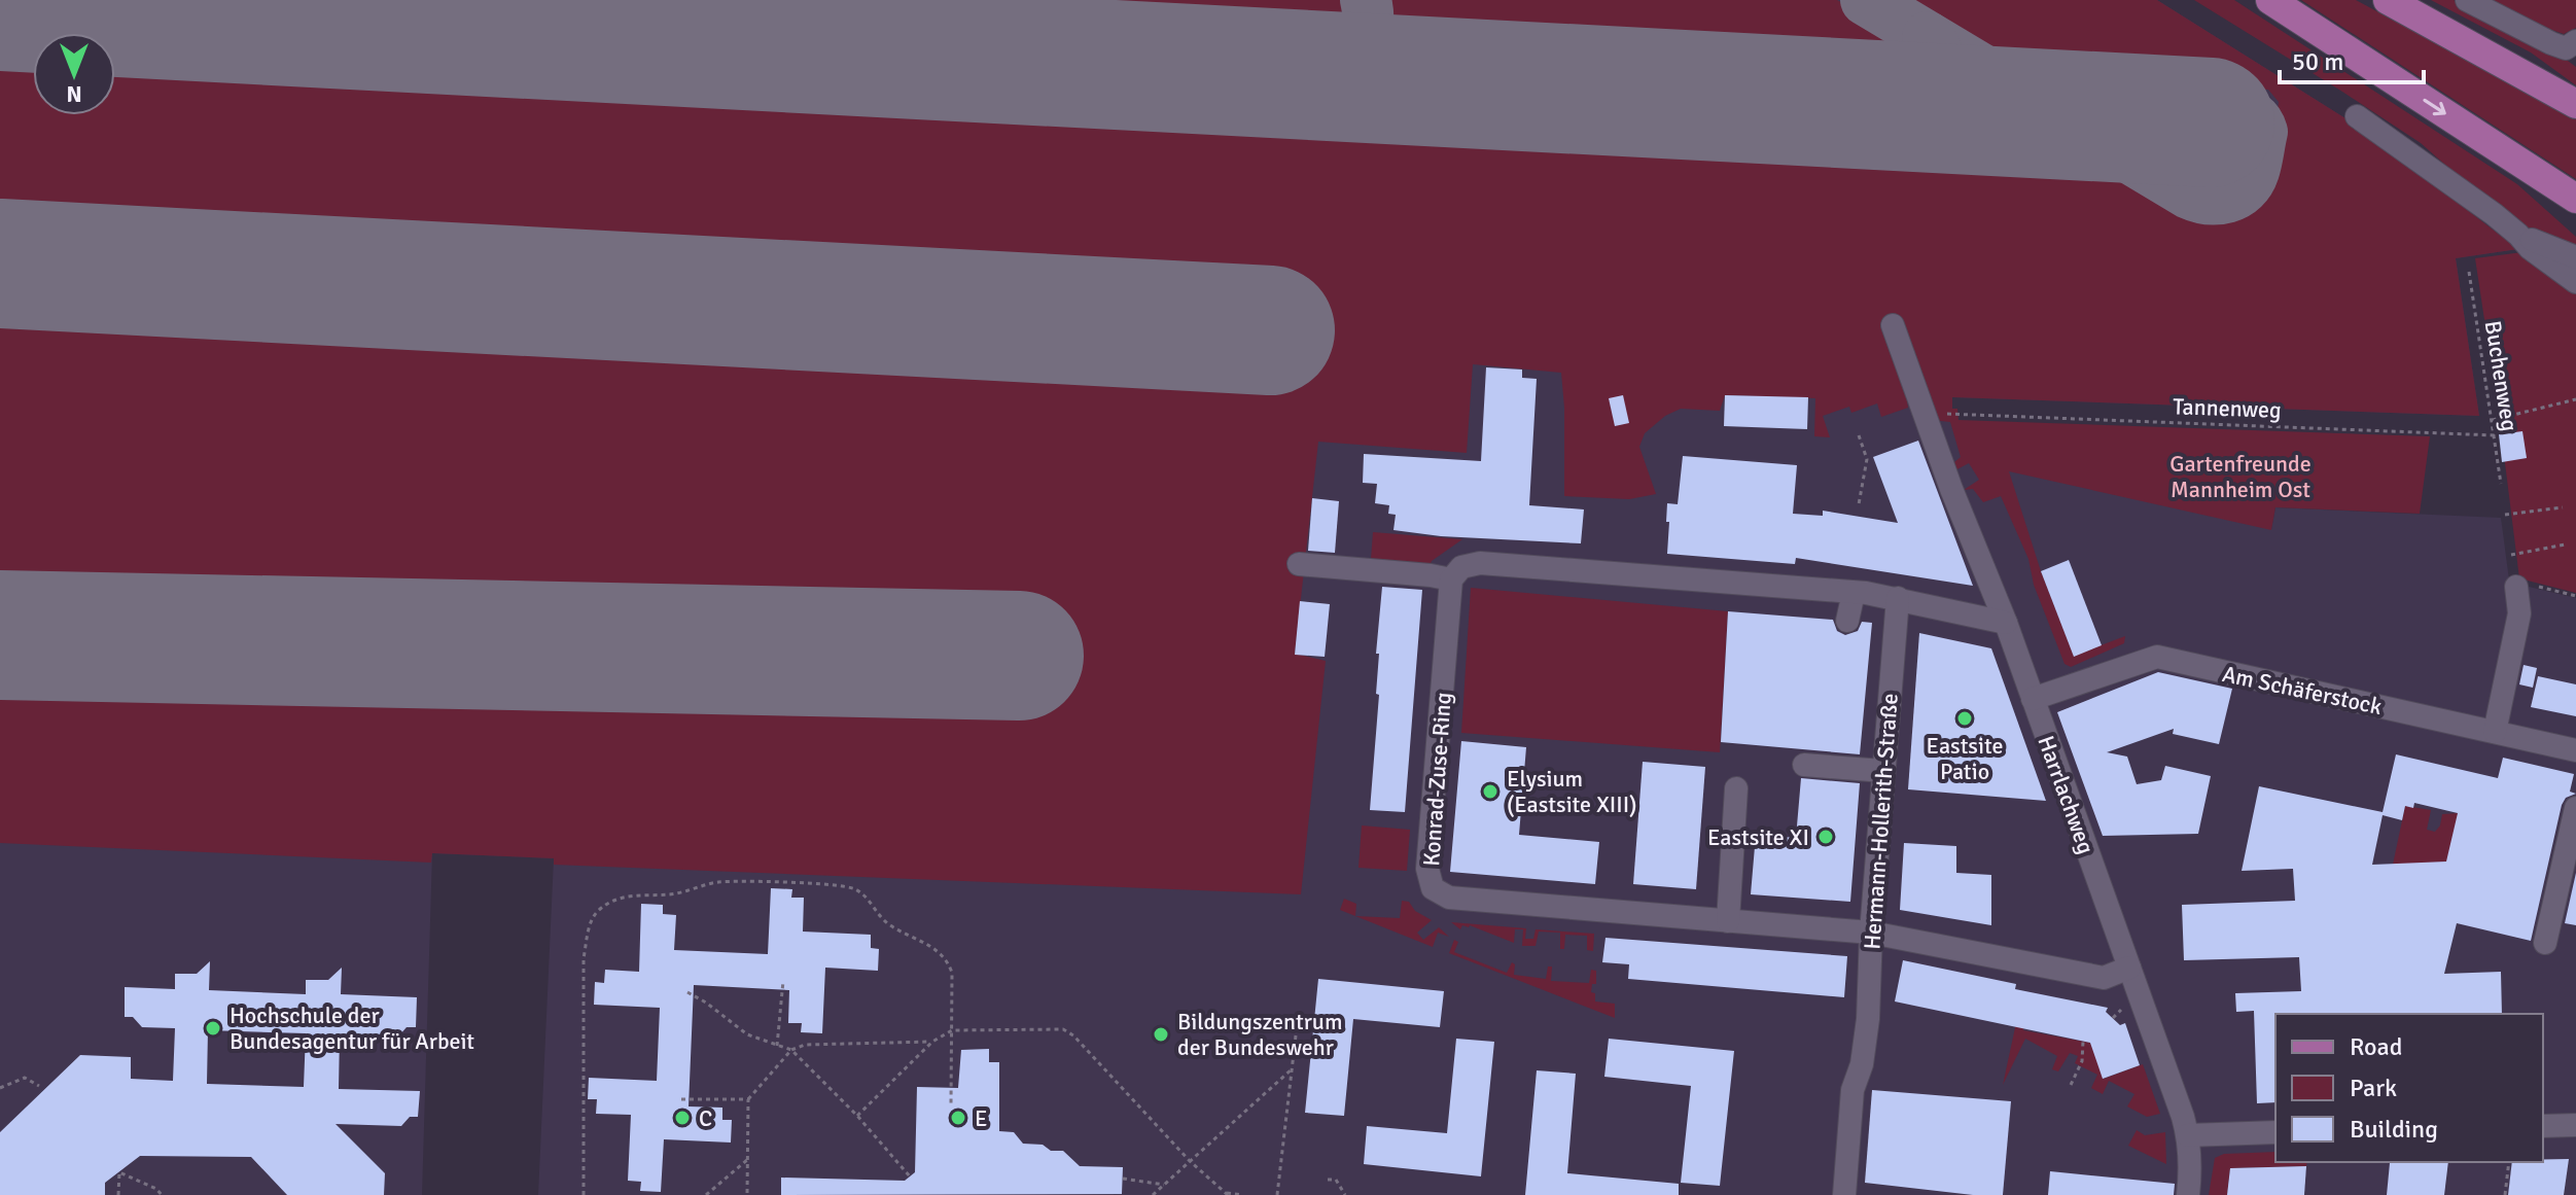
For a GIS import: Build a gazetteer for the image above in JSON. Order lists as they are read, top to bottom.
{
  "streets": {
    "street": [
      "Am Schäferstock",
      "Konrad-Zuse-Ring",
      "Harrlachweg",
      "Hermann-Hollerith-Straße"
    ],
    "path": ["Buchenweg", "Tannenweg"]
  },
  "crossings": [
    ["Buchenweg", "Tannenweg"],
    ["Am Schäferstock", "Harrlachweg"],
    ["Konrad-Zuse-Ring", "Harrlachweg"],
    ["Konrad-Zuse-Ring", "Hermann-Hollerith-Straße"]
  ],
  "parks": ["Gartenfreunde Mannheim Ost"],
  "places": [
    "Eastsite Patio",
    "Elysium (Eastsite XIII)",
    "Eastsite XI",
    "Hochschule der Bundesagentur für Arbeit",
    "Bildungszentrum der Bundeswehr",
    "C",
    "E"
  ],
  "legend": ["Road", "Park", "Building"],
  "scale_bar": "50 m",
  "north": "bottom"
}
